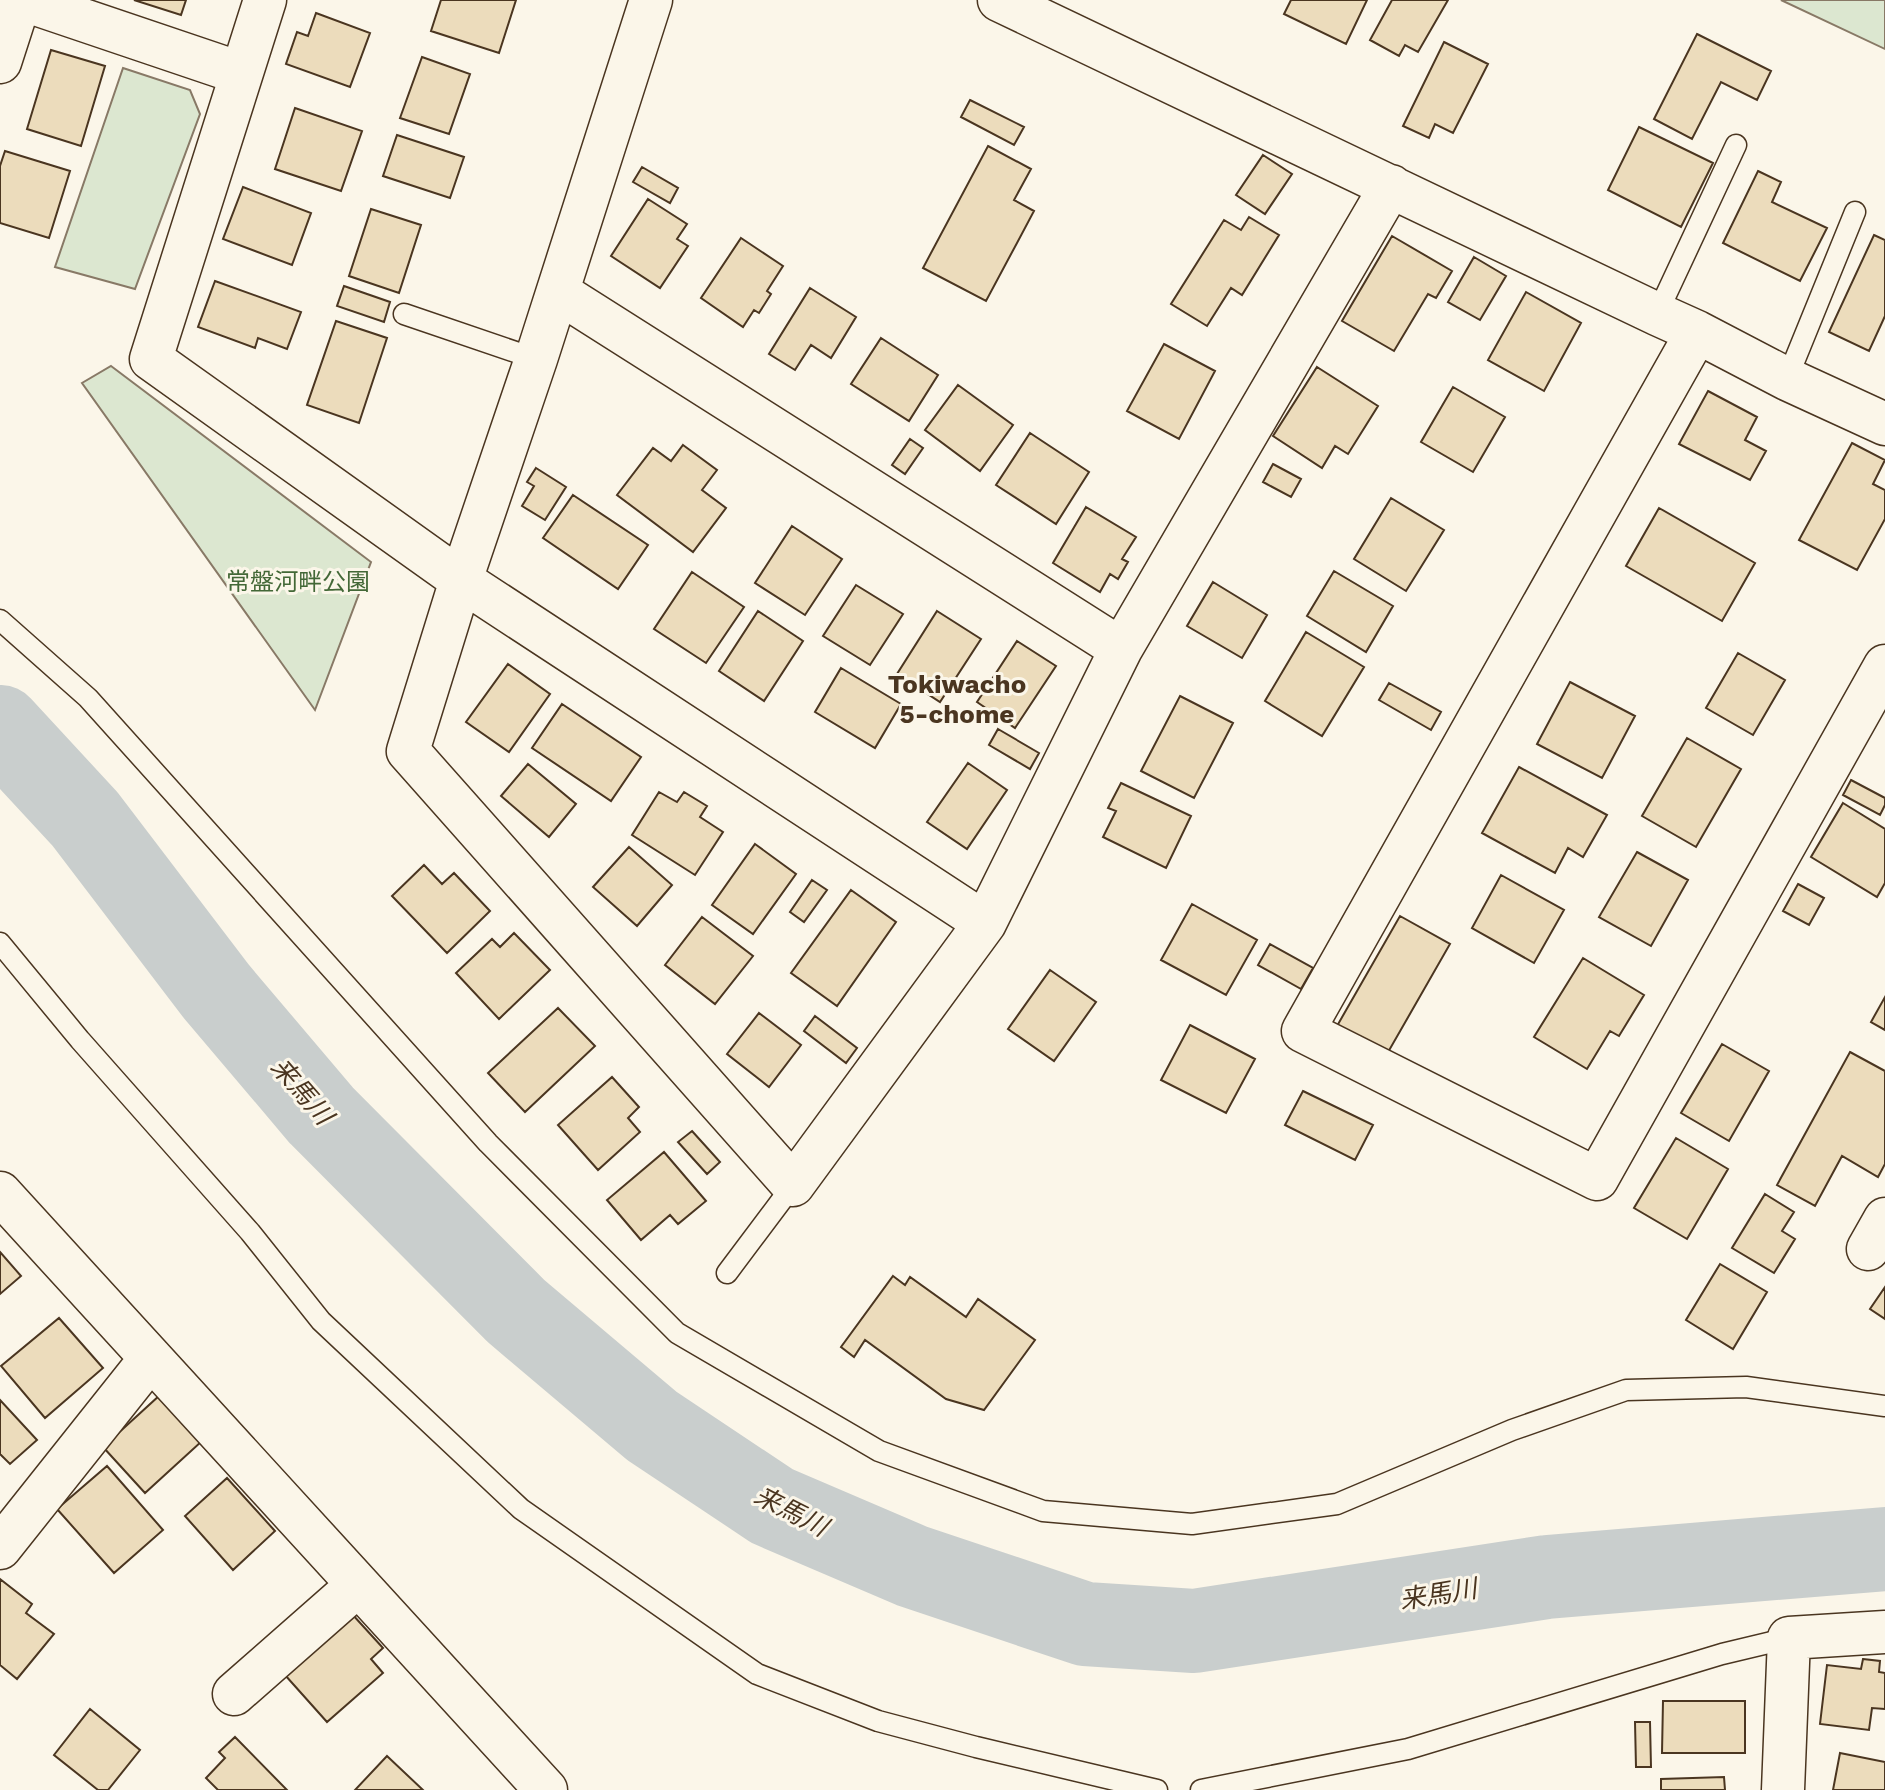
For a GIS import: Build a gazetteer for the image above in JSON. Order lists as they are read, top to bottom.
{
  "districts": ["Tokiwacho 5-chome"],
  "water": ["来馬川"],
  "parks": ["常盤河畔公園"]
}
